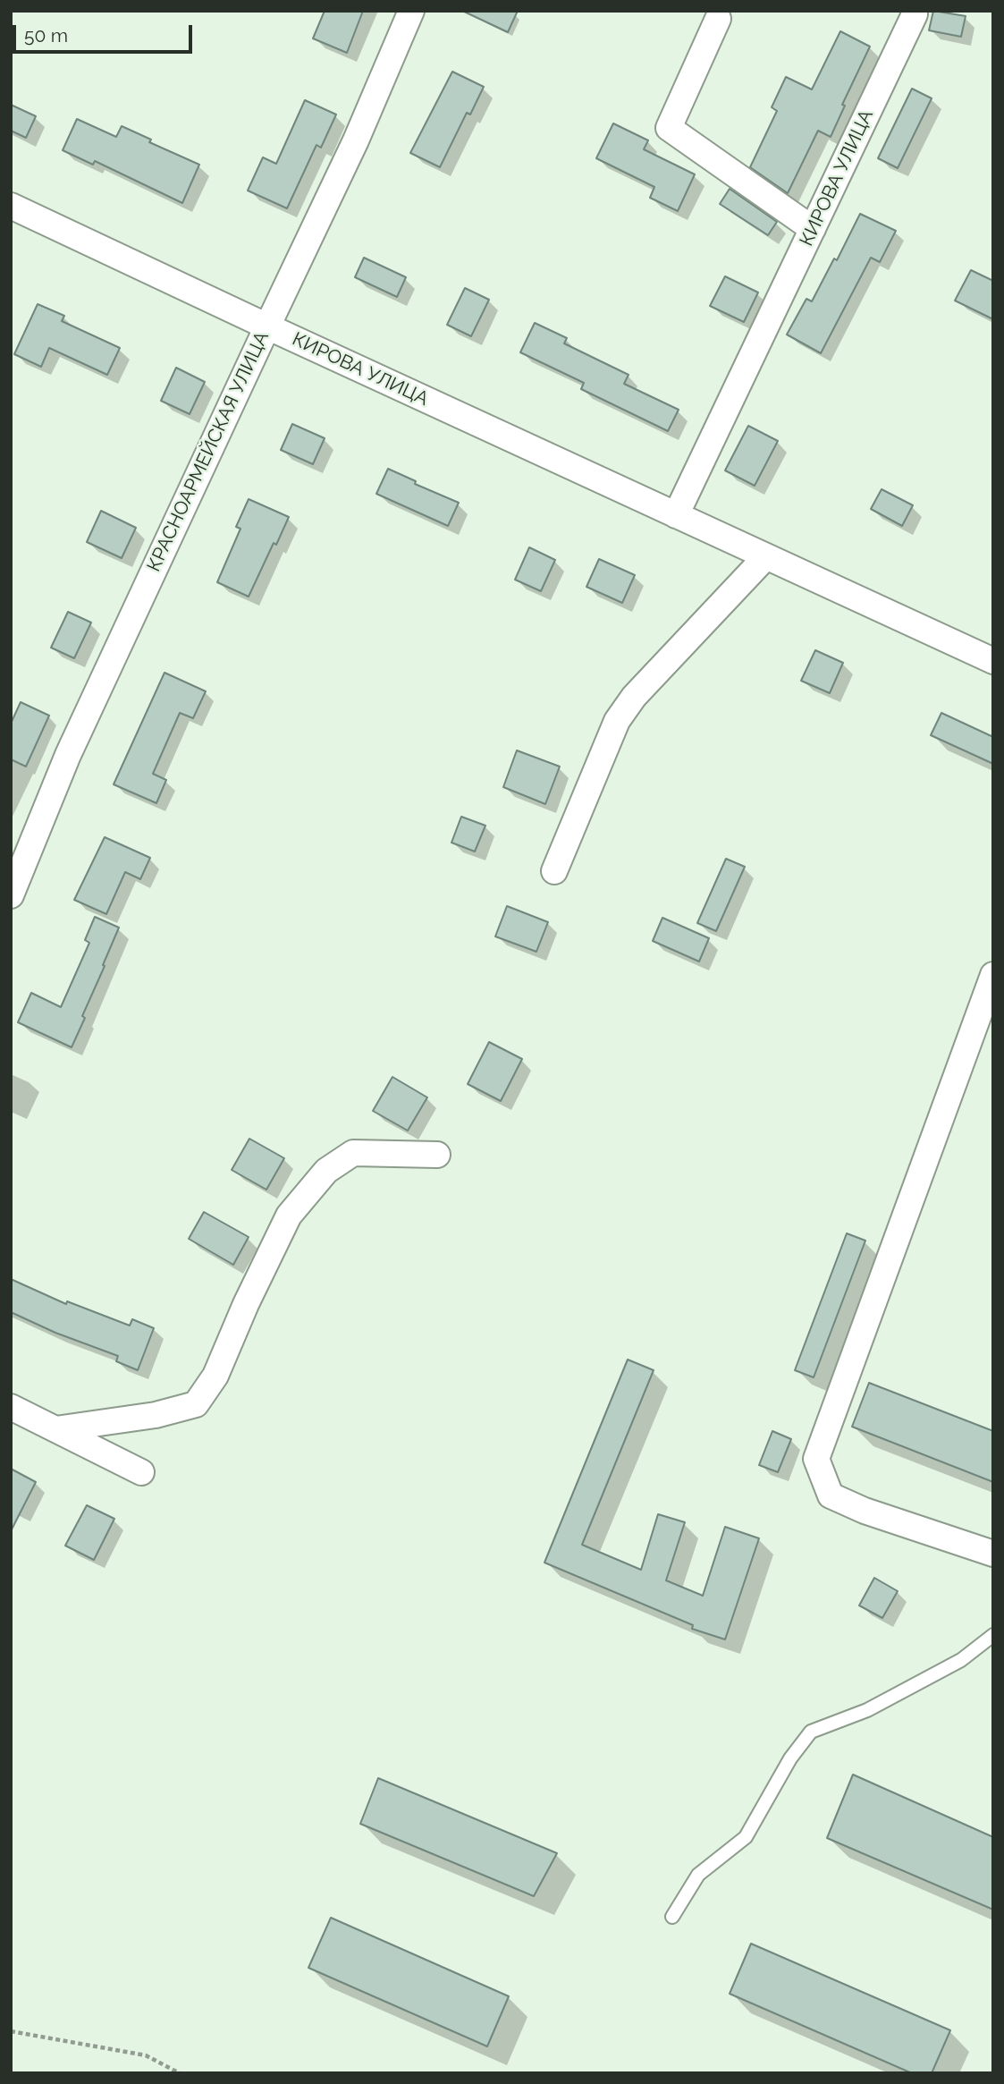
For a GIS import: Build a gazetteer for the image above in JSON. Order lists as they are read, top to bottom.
{
  "streets": {
    "street": ["КИРОВА УЛИЦА", "КРАСНОАРМЕЙСКАЯ УЛИЦА"]
  },
  "crossings": [
    ["КИРОВА УЛИЦА", "КРАСНОАРМЕЙСКАЯ УЛИЦА"]
  ],
  "scale_bar": "50 m"
}
